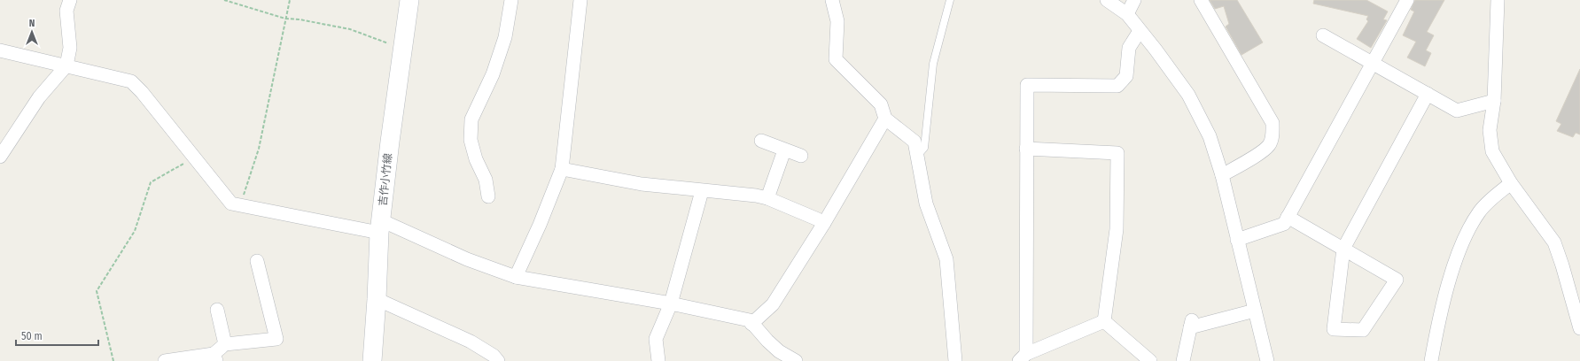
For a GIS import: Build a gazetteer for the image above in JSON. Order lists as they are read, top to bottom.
{
  "streets": {
    "main road": ["吉作小竹線"]
  },
  "scale_bar": "50 m",
  "north": "top"
}
